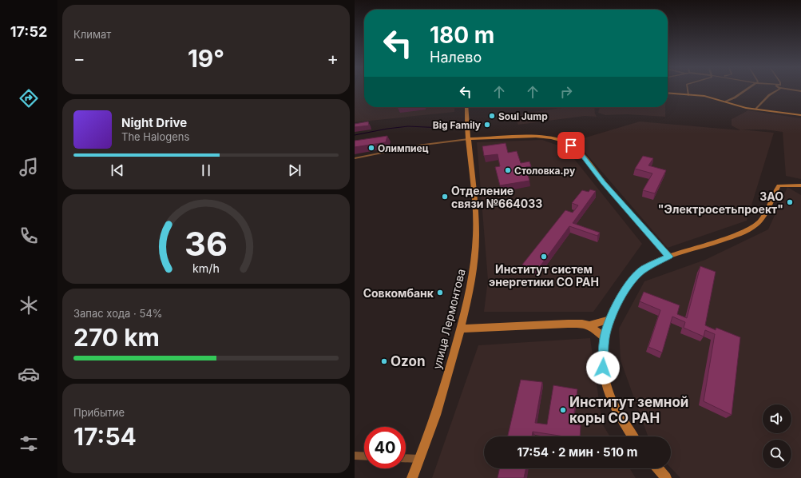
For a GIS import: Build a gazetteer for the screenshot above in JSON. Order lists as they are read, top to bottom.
{
  "streets": {
    "street": ["улица Лермонтова"]
  },
  "places": [
    "Soul Jump",
    "Big Family",
    "Олимпиец",
    "Столовка.ру",
    "Отделение связи №664033",
    "ЗАО \"Электросетьпроект\"",
    "Институт систем энергетики СО РАН",
    "Совкомбанк",
    "Ozon",
    "Институт земной коры СО РАН"
  ],
  "page": {
    "tabs": "17:52",
    "tile": [
      "Климат",
      ["Запас хода · 54%", "270 km"],
      ["Прибытие", "17:54"]
    ],
    "turn": ["180 m", "Налево"],
    "heat": ["−", "19°", "+"],
    "song": ["Night Drive", "The Halogens"],
    "limit": "40",
    "trip": "17:54 · 2 мин · 510 m",
    "gauge": ["36", "km/h"]
  }
}
